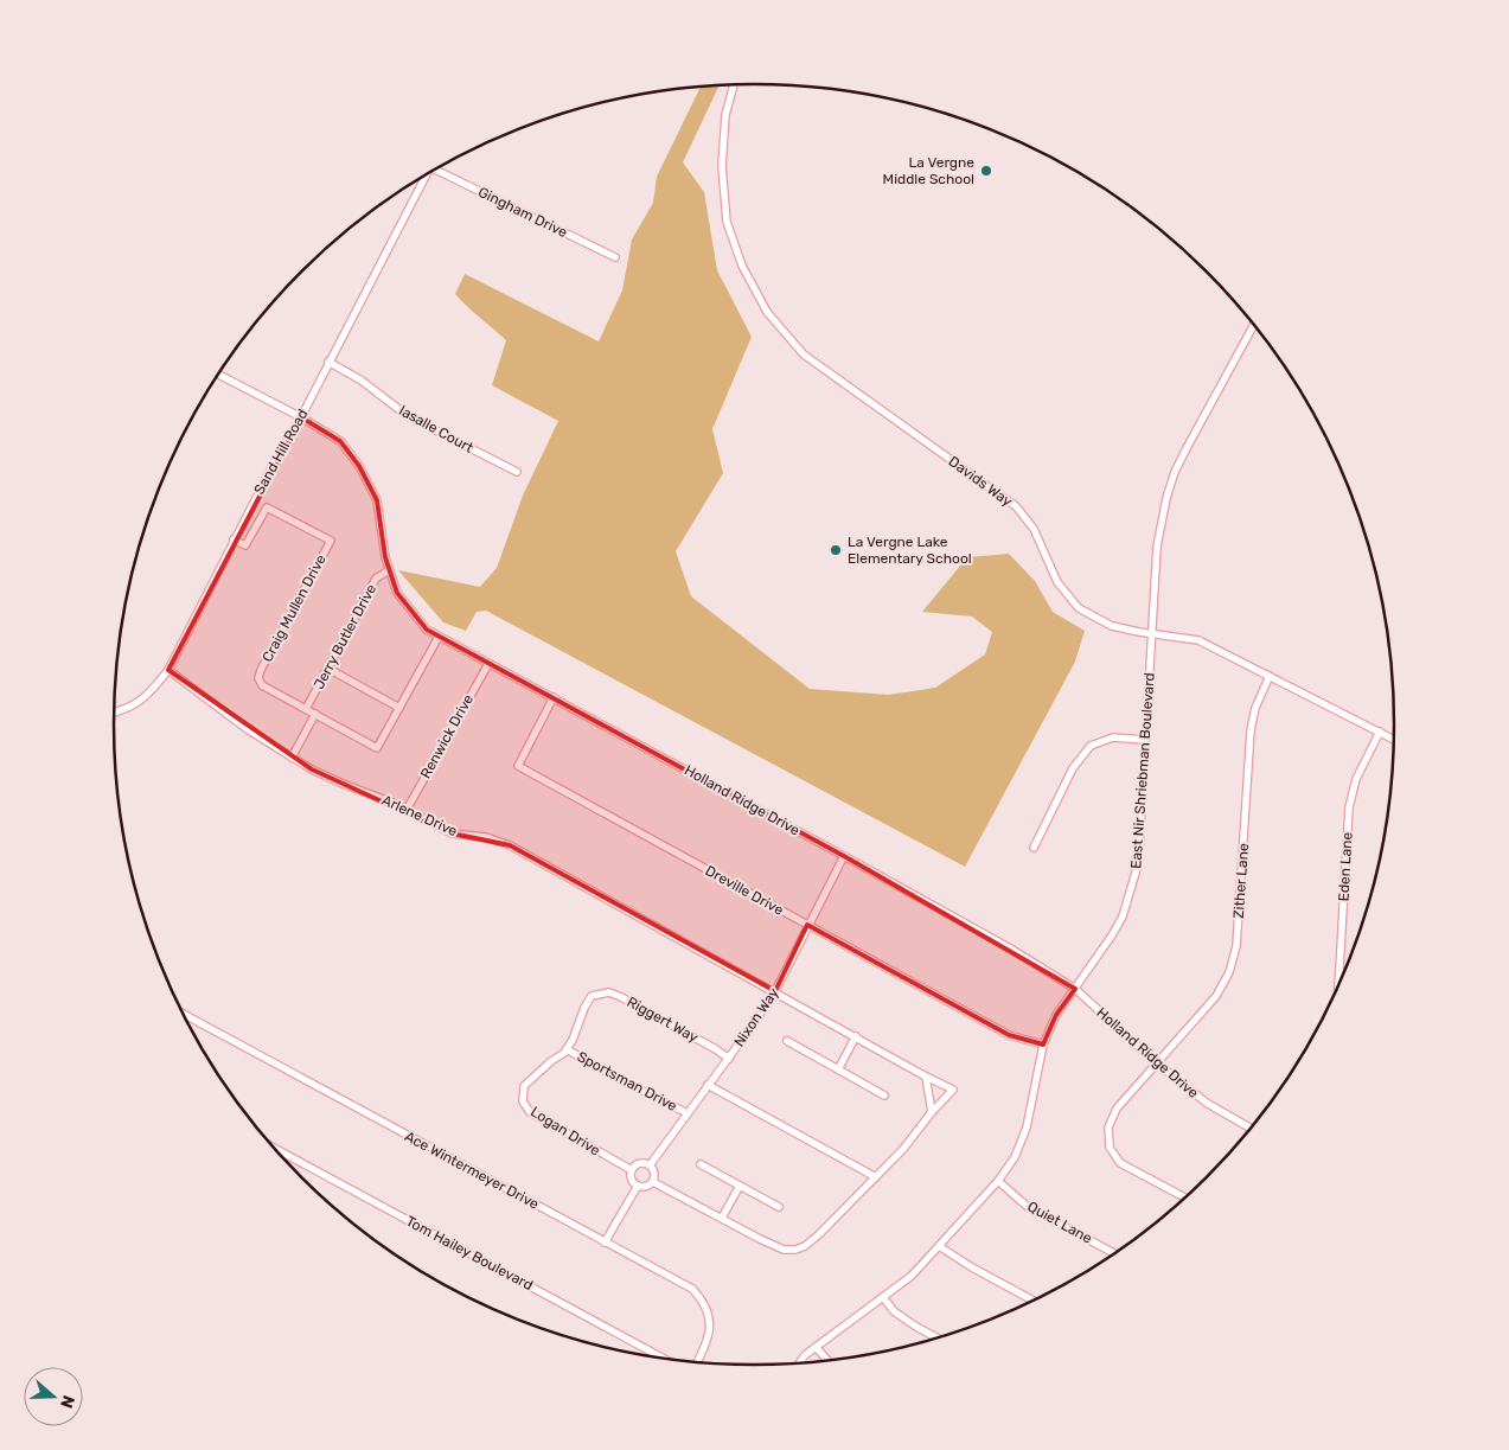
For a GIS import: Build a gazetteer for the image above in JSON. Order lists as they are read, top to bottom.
{
  "streets": {
    "street": [
      "Gingham Drive",
      "lasalle Court",
      "Sand Hill Road",
      "Davids Way",
      "Craig Mullen Drive",
      "Jerry Butler Drive",
      "Renwick Drive",
      "East Nir Shriebman Boulevard",
      "Holland Ridge Drive",
      "Arlene Drive",
      "Eden Lane",
      "Zither Lane",
      "Dreville Drive",
      "Nixon Way",
      "Riggert Way",
      "Sportsman Drive",
      "Logan Drive",
      "Ace Wintermeyer Drive",
      "Quiet Lane",
      "Tom Hailey Boulevard"
    ]
  },
  "crossings": [
    ["lasalle Court", "Sand Hill Road"],
    ["Sand Hill Road", "Craig Mullen Drive"],
    ["Sand Hill Road", "Holland Ridge Drive"],
    ["Sand Hill Road", "Arlene Drive"],
    ["Davids Way", "East Nir Shriebman Boulevard"],
    ["Davids Way", "Eden Lane"],
    ["Davids Way", "Zither Lane"],
    ["Craig Mullen Drive", "Jerry Butler Drive"],
    ["Jerry Butler Drive", "Holland Ridge Drive"],
    ["Renwick Drive", "Holland Ridge Drive"],
    ["Renwick Drive", "Arlene Drive"],
    ["East Nir Shriebman Boulevard", "Holland Ridge Drive"],
    ["East Nir Shriebman Boulevard", "Dreville Drive"],
    ["East Nir Shriebman Boulevard", "Quiet Lane"],
    ["Holland Ridge Drive", "Zither Lane"],
    ["Holland Ridge Drive", "Dreville Drive"],
    ["Holland Ridge Drive", "Nixon Way"],
    ["Arlene Drive", "Nixon Way"],
    ["Dreville Drive", "Nixon Way"],
    ["Nixon Way", "Riggert Way"],
    ["Nixon Way", "Sportsman Drive"],
    ["Nixon Way", "Logan Drive"],
    ["Riggert Way", "Logan Drive"],
    ["Sportsman Drive", "Logan Drive"]
  ],
  "places": ["La Vergne Middle School", "La Vergne Lake Elementary School"],
  "north": "right"
}
